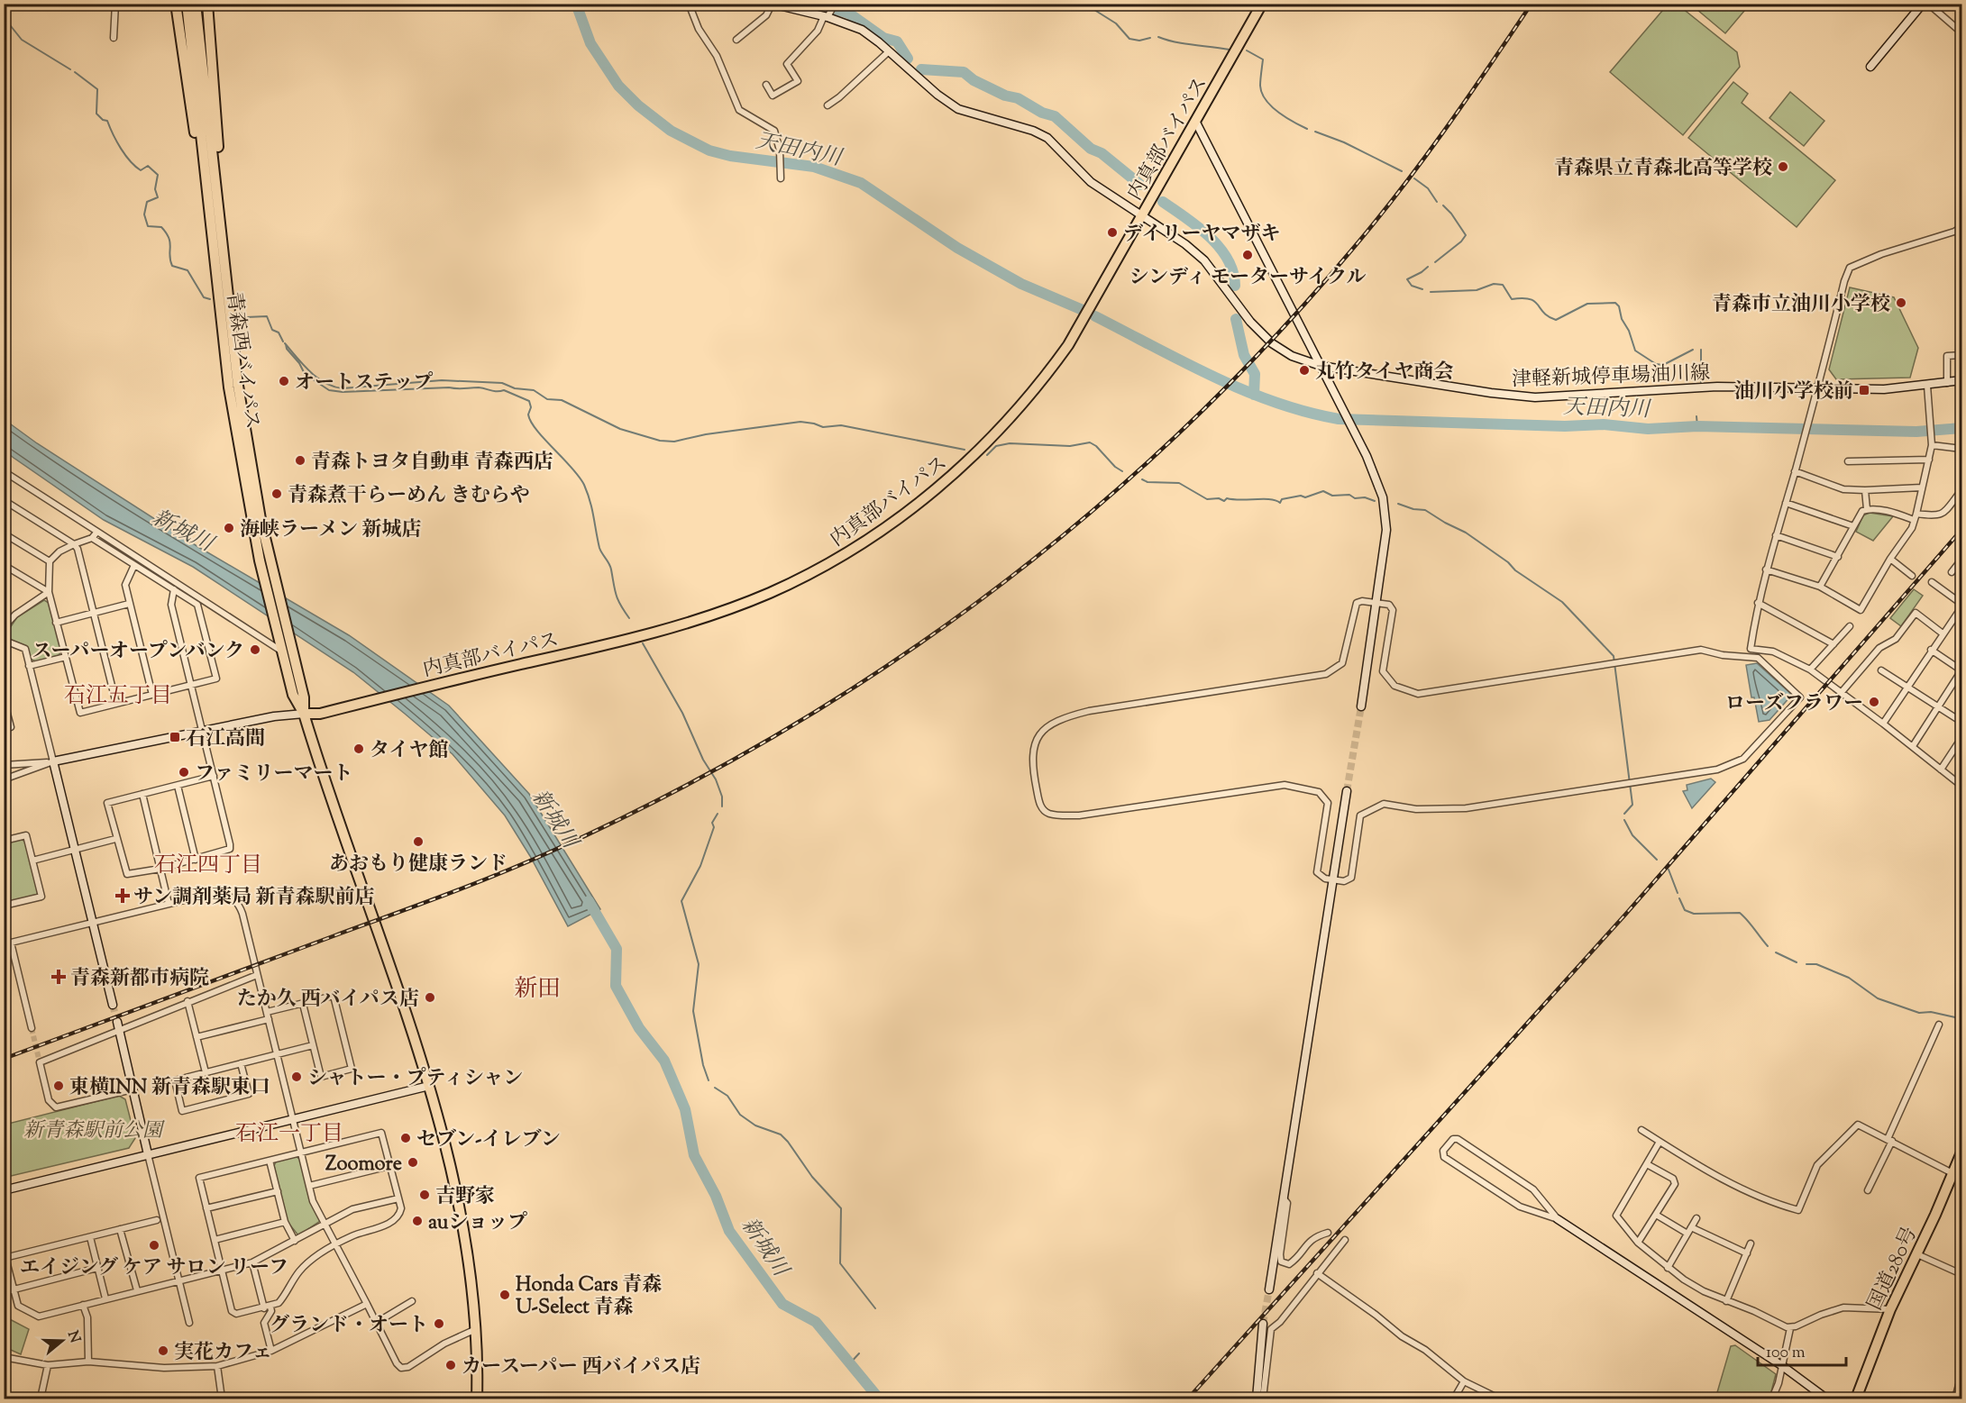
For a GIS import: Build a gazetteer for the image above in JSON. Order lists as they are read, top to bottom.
{
  "streets": {
    "highway": ["内真部バイパス", "青森西バイパス", "国道280号"],
    "street": ["津軽新城停車場油川線"]
  },
  "crossings": [
    ["内真部バイパス", "青森西バイパス"],
    ["内真部バイパス", "津軽新城停車場油川線"]
  ],
  "districts": [
    "石江五丁目",
    "石江四丁目",
    "新田",
    "石江一丁目"
  ],
  "water": ["天田内川", "新城川"],
  "parks": ["新青森駅前公園"],
  "places": {
    "other": [
      "青森県立青森北高等学校",
      "デイリーヤマザキ",
      "シンディ モーターサイクル",
      "青森市立油川小学校",
      "丸竹タイヤ商会",
      "オートステップ",
      "青森トヨタ自動車 青森西店",
      "青森煮干らーめん きむらや",
      "海峡ラーメン 新城店",
      "スーパーオープンバンク",
      "ローズフラワー",
      "タイヤ館",
      "ファミリーマート",
      "あおもり健康ランド",
      "たか久 西バイパス店",
      "シャトー・プティシャン",
      "東横INN 新青森駅東口",
      "セブン-イレブン",
      "Zoomore",
      "吉野家",
      "auショップ",
      "エイジング ケア サロン リーフ",
      "Honda Cars 青森 U-Select 青森",
      "グランド・オート",
      "実花カフェ",
      "カースーパー 西バイパス店"
    ],
    "transit": ["油川小学校前", "石江高間"],
    "health": ["サン調剤薬局 新青森駅前店", "青森新都市病院"]
  },
  "scale_bar": "100 m",
  "north": "right"
}
